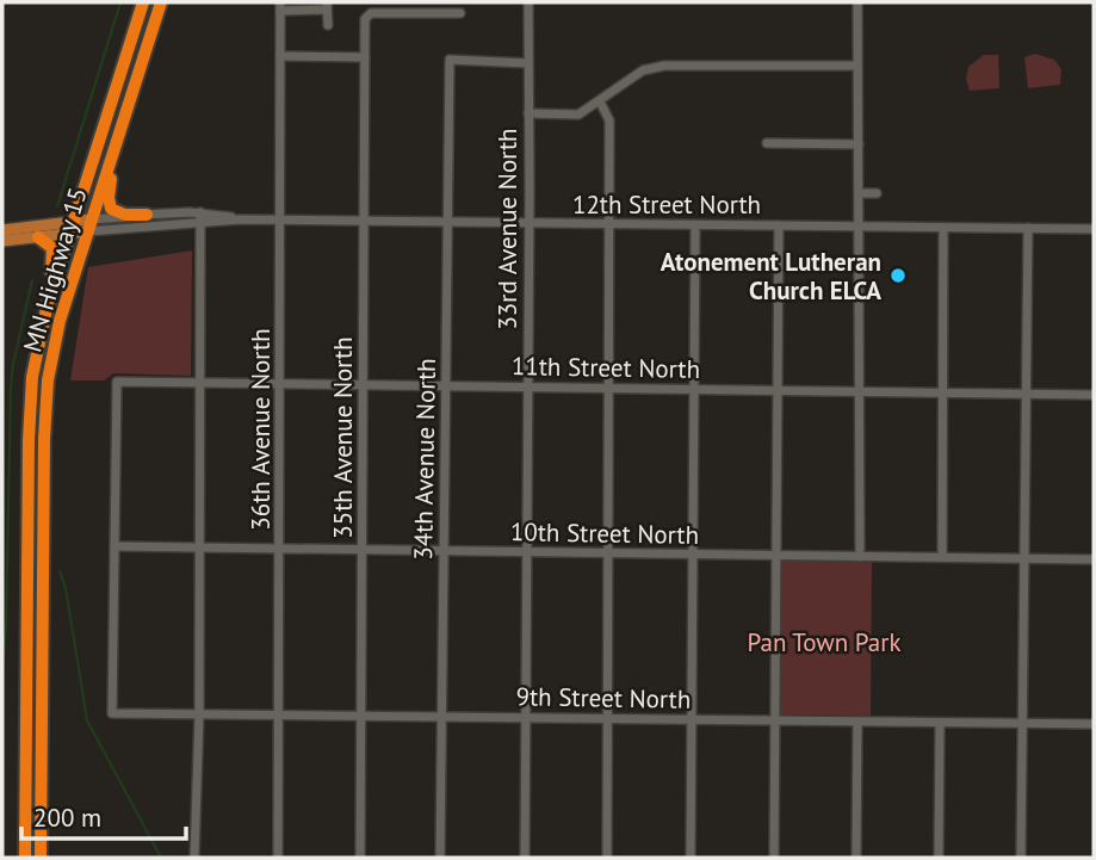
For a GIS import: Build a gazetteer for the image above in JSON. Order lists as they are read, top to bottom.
{
  "streets": {
    "highway": ["MN Highway 15"],
    "main road": ["12th Street North"],
    "street": [
      "33rd Avenue North",
      "11th Street North",
      "36th Avenue North",
      "35th Avenue North",
      "34th Avenue North",
      "10th Street North",
      "9th Street North"
    ]
  },
  "crossings": [
    ["12th Street North", "33rd Avenue North"],
    ["12th Street North", "MN Highway 15"],
    ["12th Street North", "36th Avenue North"],
    ["12th Street North", "35th Avenue North"],
    ["12th Street North", "34th Avenue North"],
    ["33rd Avenue North", "11th Street North"],
    ["33rd Avenue North", "34th Avenue North"],
    ["33rd Avenue North", "10th Street North"],
    ["33rd Avenue North", "9th Street North"],
    ["11th Street North", "36th Avenue North"],
    ["11th Street North", "35th Avenue North"],
    ["11th Street North", "34th Avenue North"],
    ["11th Street North", "10th Street North"],
    ["11th Street North", "9th Street North"],
    ["36th Avenue North", "10th Street North"],
    ["36th Avenue North", "9th Street North"],
    ["35th Avenue North", "10th Street North"],
    ["35th Avenue North", "9th Street North"],
    ["34th Avenue North", "10th Street North"],
    ["34th Avenue North", "9th Street North"],
    ["10th Street North", "9th Street North"]
  ],
  "parks": ["Pan Town Park"],
  "places": ["Atonement Lutheran Church ELCA"],
  "scale_bar": "200 m"
}
